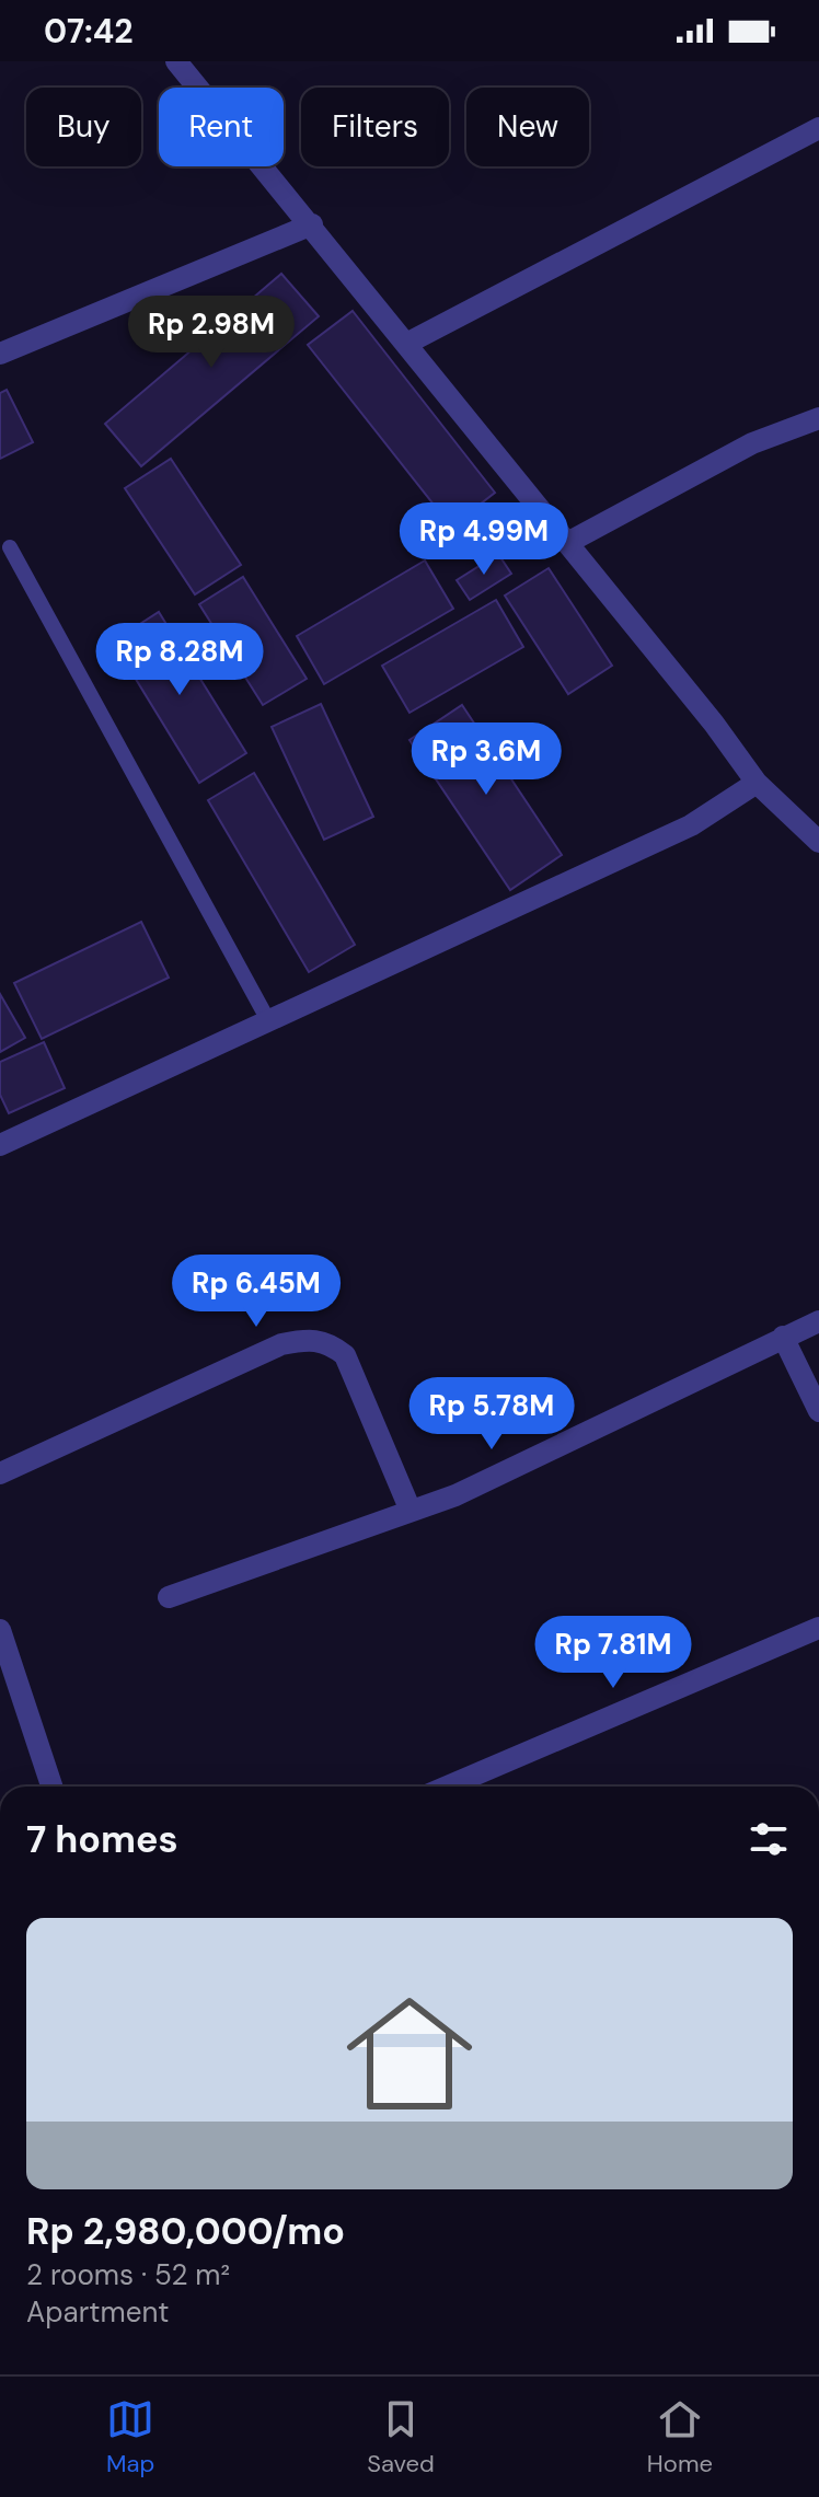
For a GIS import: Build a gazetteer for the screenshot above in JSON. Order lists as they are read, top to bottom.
{
  "page": {
    "status": "07:42",
    "chip": [
      "Buy",
      "Rent",
      "Filters",
      "New"
    ],
    "price": [
      "Rp 2.98M",
      "Rp 4.99M",
      "Rp 8.28M",
      "Rp 3.6M",
      "Rp 6.45M",
      "Rp 5.78M",
      "Rp 7.81M"
    ],
    "heading": "7 homes",
    "list": [
      {
        "name": "Rp 2,980,000/mo",
        "note": "2 rooms · 52 m² · Apartment"
      }
    ],
    "tabs": ["Map", "Saved", "Home"]
  }
}
